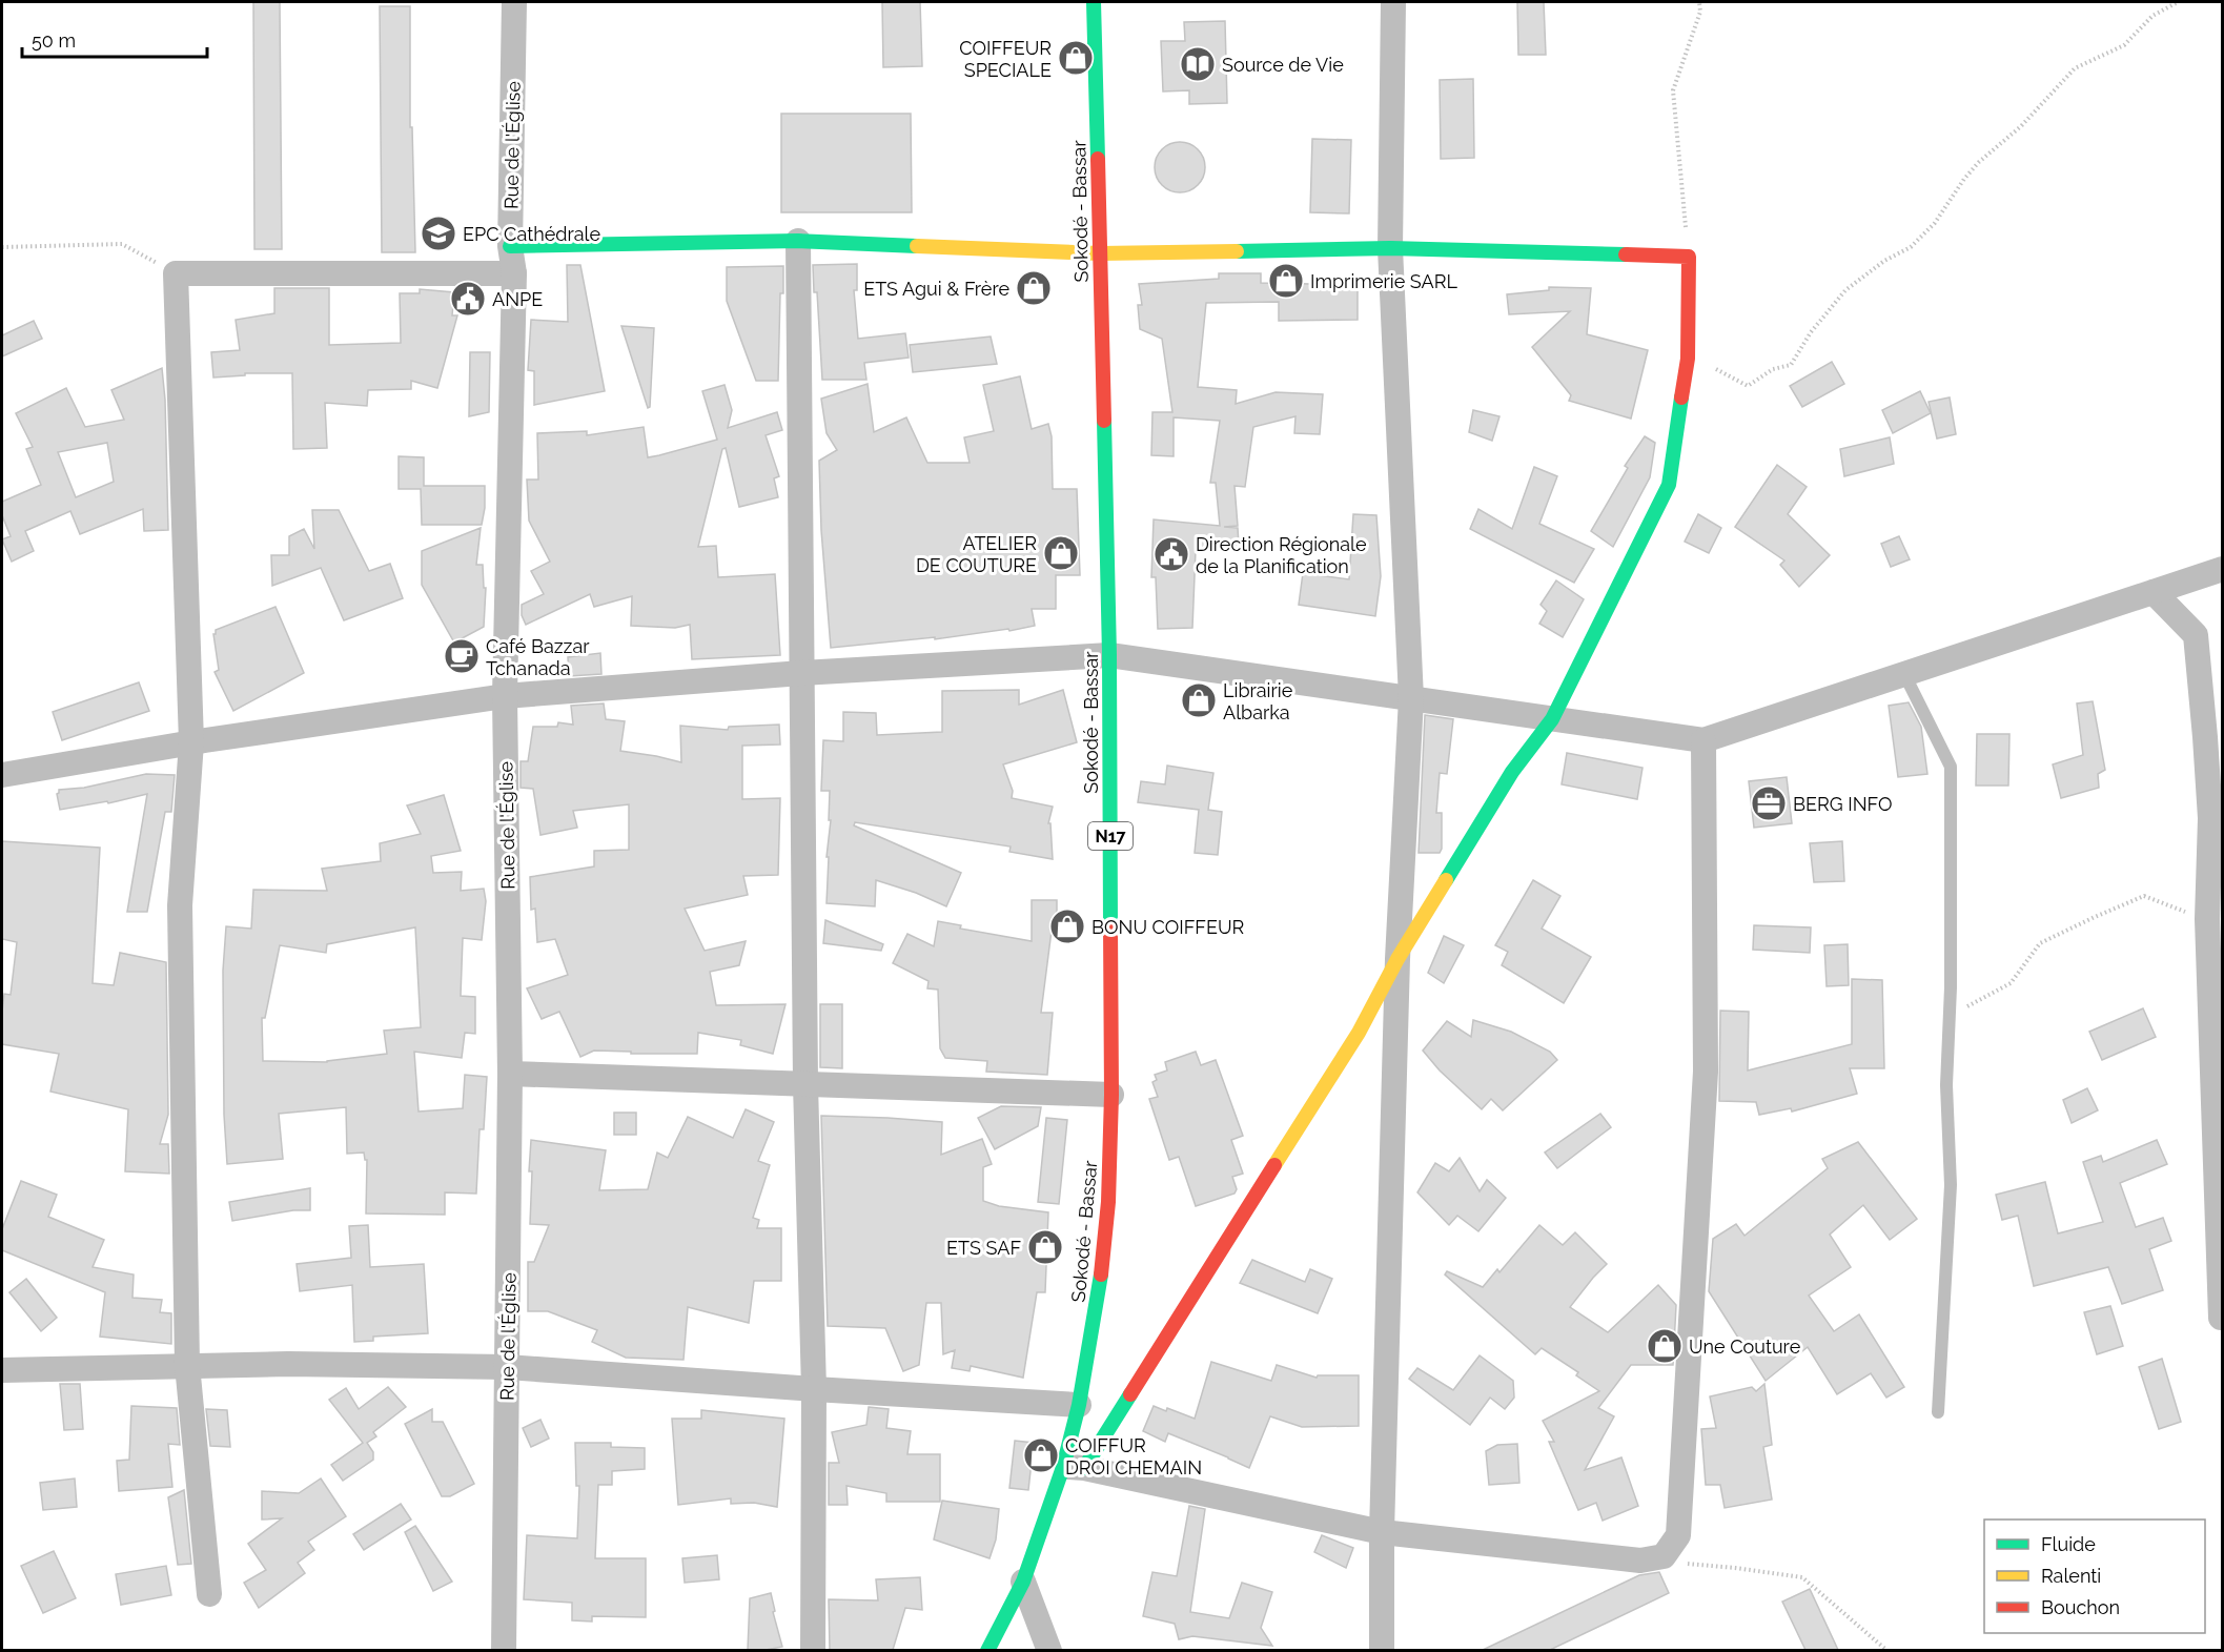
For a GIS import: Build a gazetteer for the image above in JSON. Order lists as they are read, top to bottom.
{
  "streets": {
    "street": ["Rue de l'Église", "Sokodé - Bassar", "N17"]
  },
  "places": {
    "shop": [
      "COIFFEUR SPECIALE",
      "Imprimerie SARL",
      "ETS Agui & Frère",
      "ATELIER DE COUTURE",
      "Librairie Albarka",
      "BONU COIFFEUR",
      "ETS SAF",
      "Une Couture",
      "COIFFUR DROI CHEMAIN"
    ],
    "library": ["Source de Vie"],
    "school or university": ["EPC Cathédrale"],
    "public building": ["ANPE", "Direction Régionale de la Planification"],
    "cafe": ["Café Bazzar Tchanada"],
    "office": ["BERG INFO"]
  },
  "legend": ["Fluide", "Ralenti", "Bouchon"],
  "scale_bar": "50 m"
}
